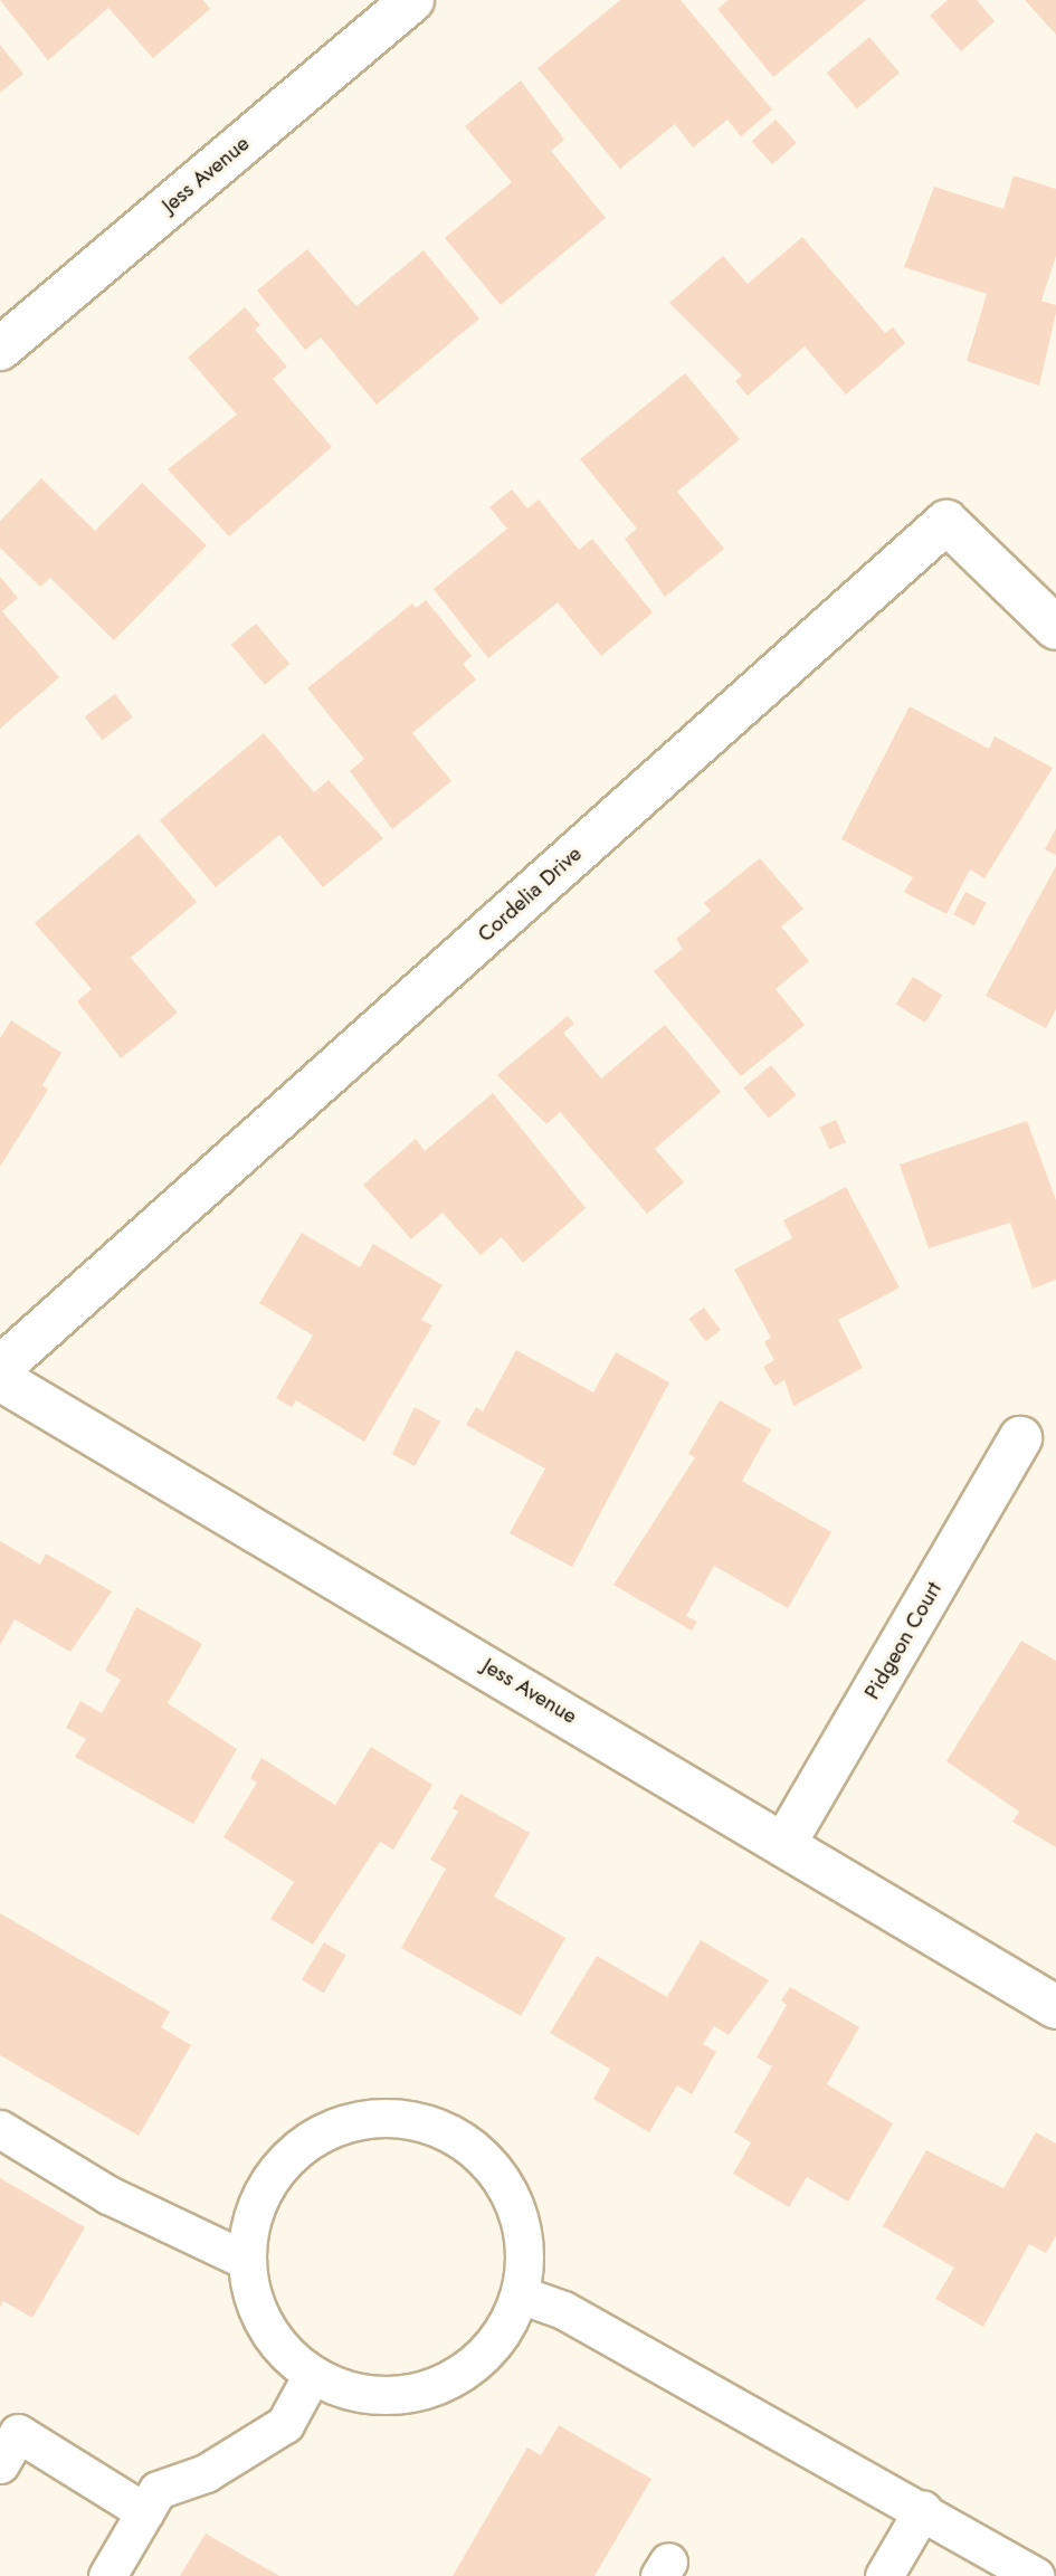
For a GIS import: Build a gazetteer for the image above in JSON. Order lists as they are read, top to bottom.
{
  "streets": {
    "street": ["Jess Avenue", "Cordelia Drive", "Pidgeon Court"]
  },
  "crossings": [
    ["Jess Avenue", "Pidgeon Court"]
  ]
}
